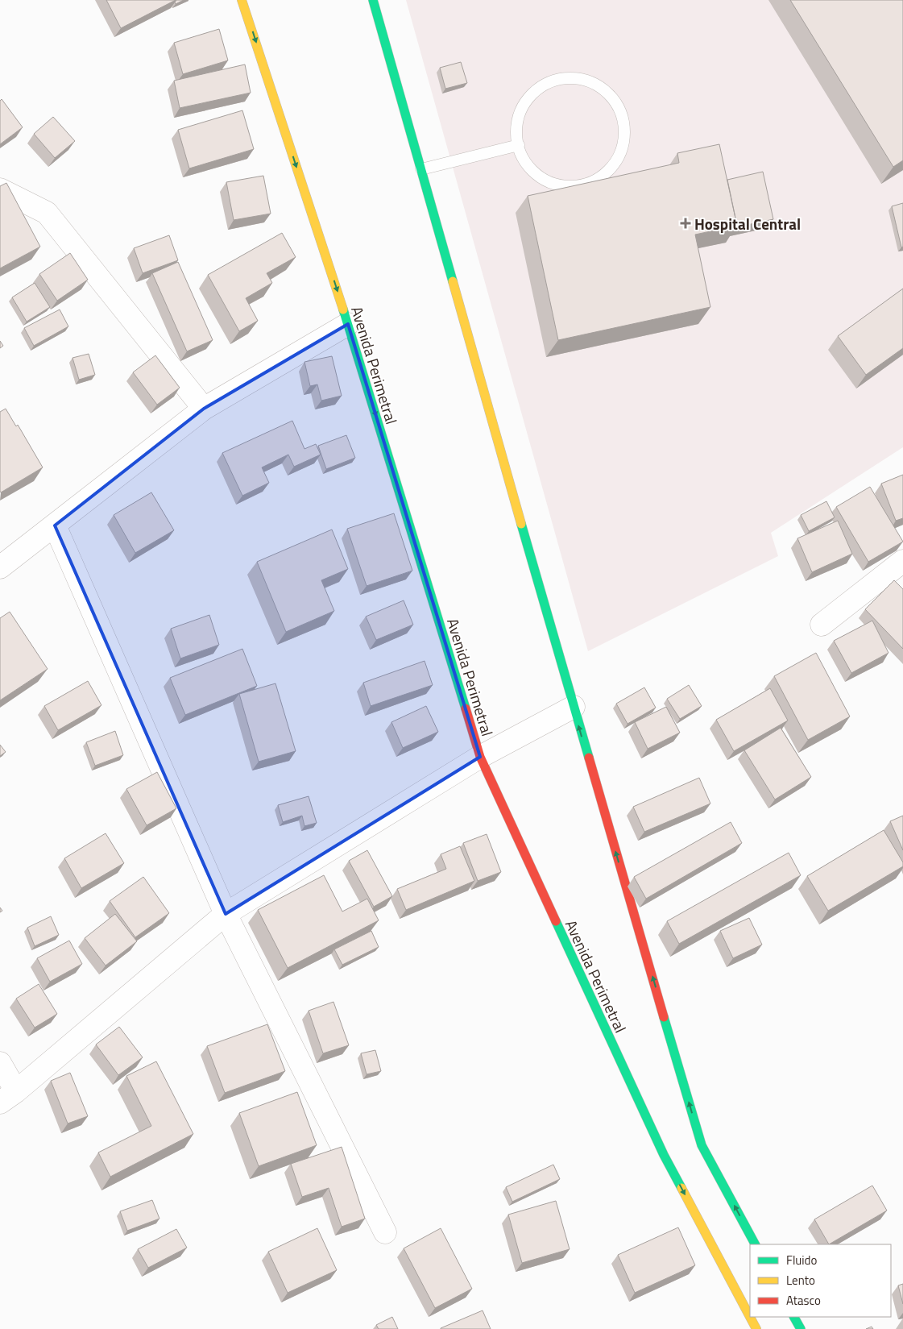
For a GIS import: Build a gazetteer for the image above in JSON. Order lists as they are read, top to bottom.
{
  "streets": {
    "main road": ["Avenida Perimetral"]
  },
  "one_way": ["Avenida Perimetral"],
  "places": {
    "health": ["Hospital Central"]
  },
  "legend": ["Fluido", "Lento", "Atasco"]
}
